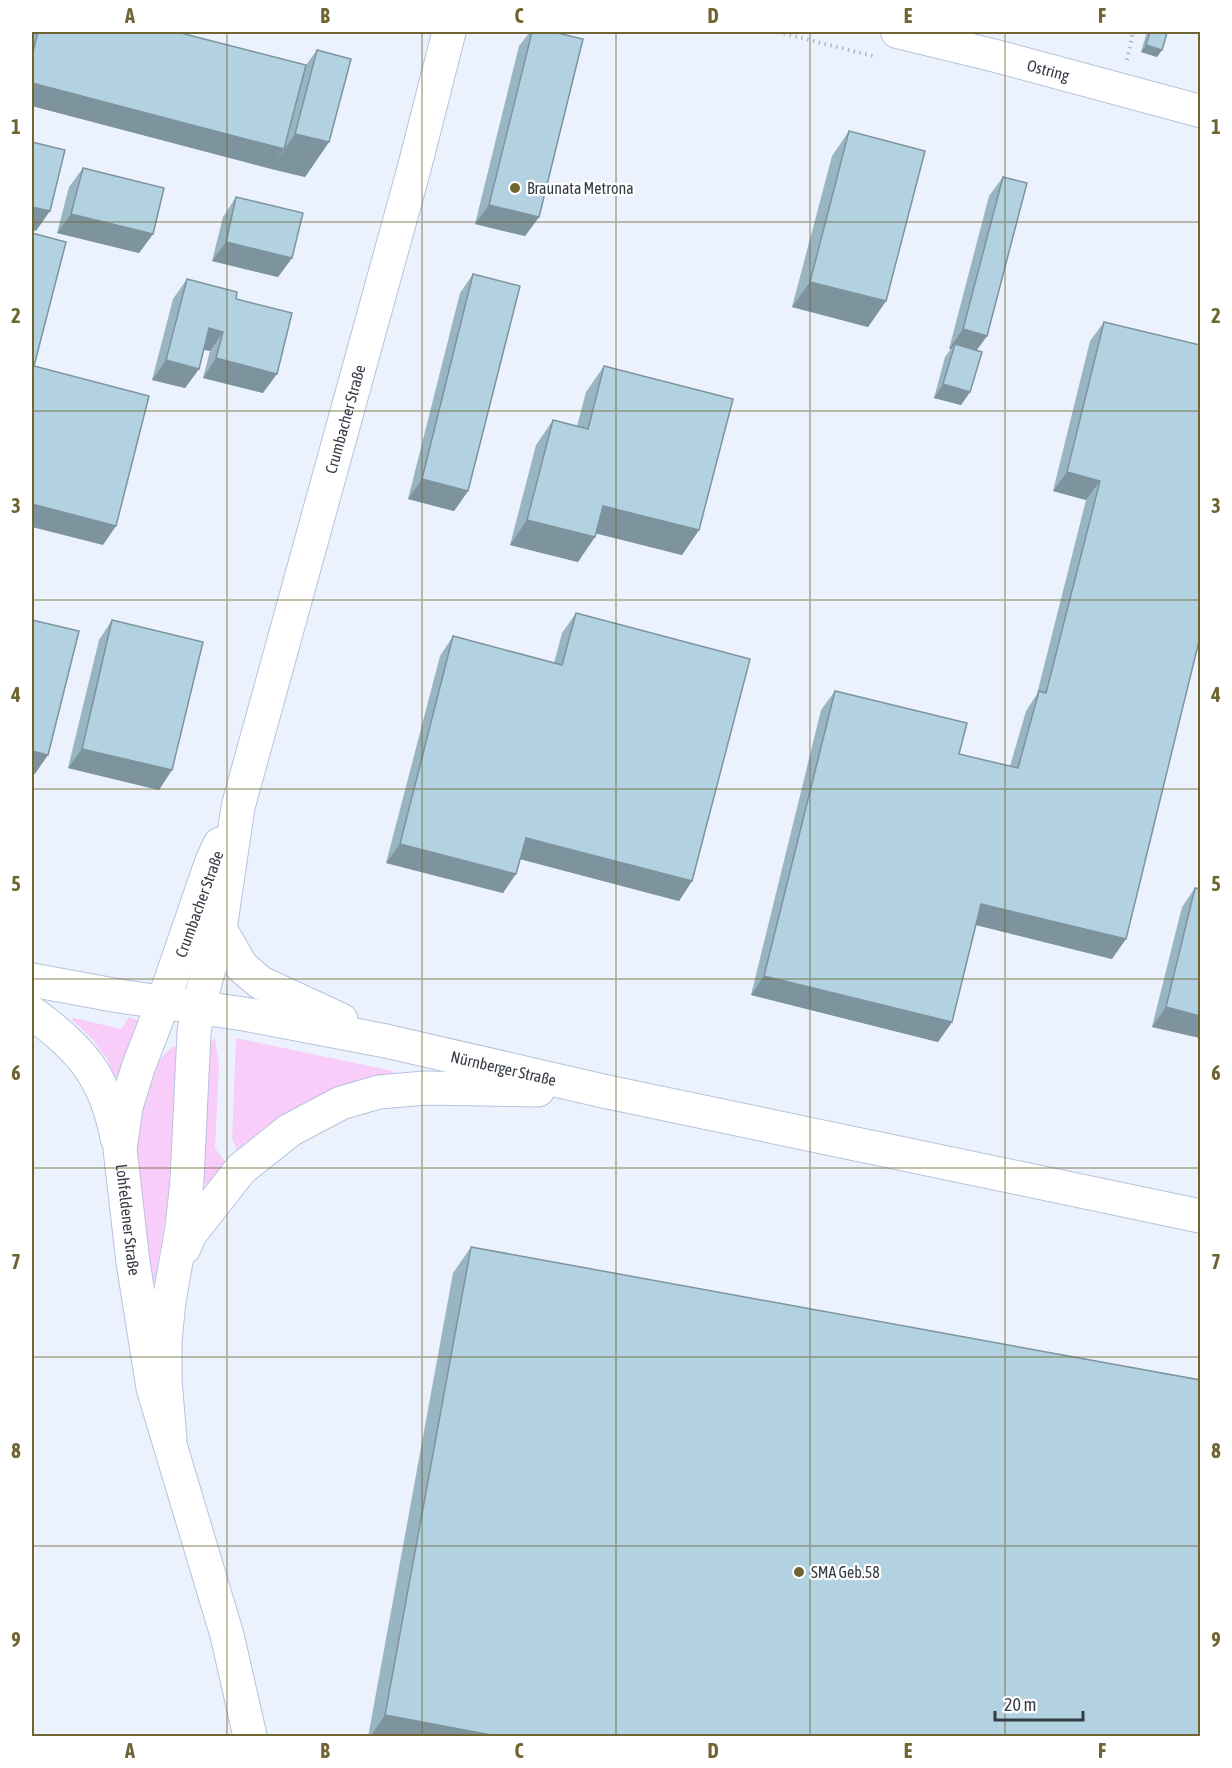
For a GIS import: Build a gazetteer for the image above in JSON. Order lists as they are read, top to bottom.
{
  "streets": {
    "main road": ["Crumbacher Straße", "Nürnberger Straße", "Lohfeldener Straße"],
    "street": ["Ostring"]
  },
  "crossings": [
    ["Crumbacher Straße", "Nürnberger Straße"],
    ["Crumbacher Straße", "Lohfeldener Straße"],
    ["Nürnberger Straße", "Lohfeldener Straße"]
  ],
  "places": ["Braunata Metrona", "SMA Geb.58"],
  "scale_bar": "20 m",
  "grid": {
    "columns": [
      "A",
      "B",
      "C",
      "D",
      "E",
      "F"
    ],
    "rows": [
      "1",
      "2",
      "3",
      "4",
      "5",
      "6",
      "7",
      "8",
      "9"
    ]
  }
}
